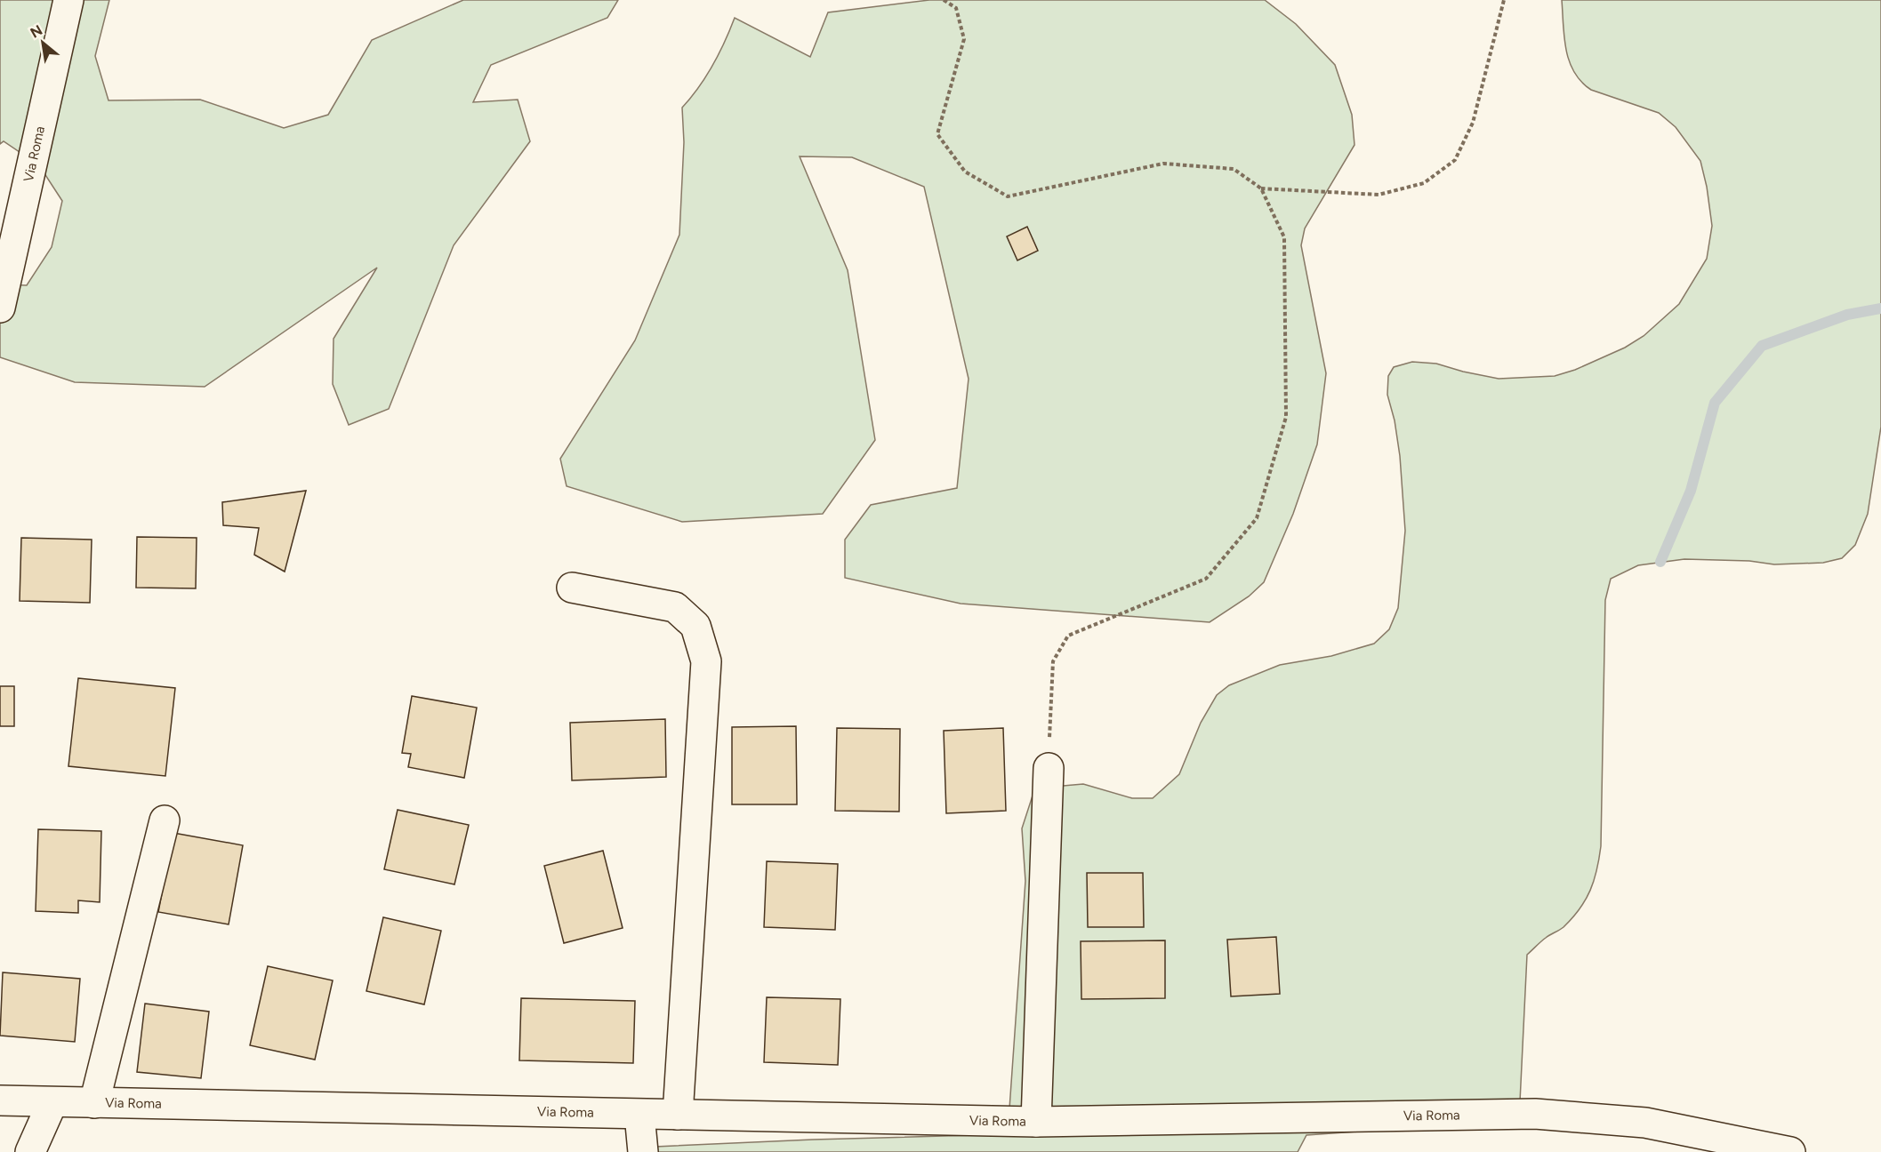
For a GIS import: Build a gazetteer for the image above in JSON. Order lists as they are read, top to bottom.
{
  "streets": {
    "street": ["Via Roma"]
  },
  "north": "top left"
}
